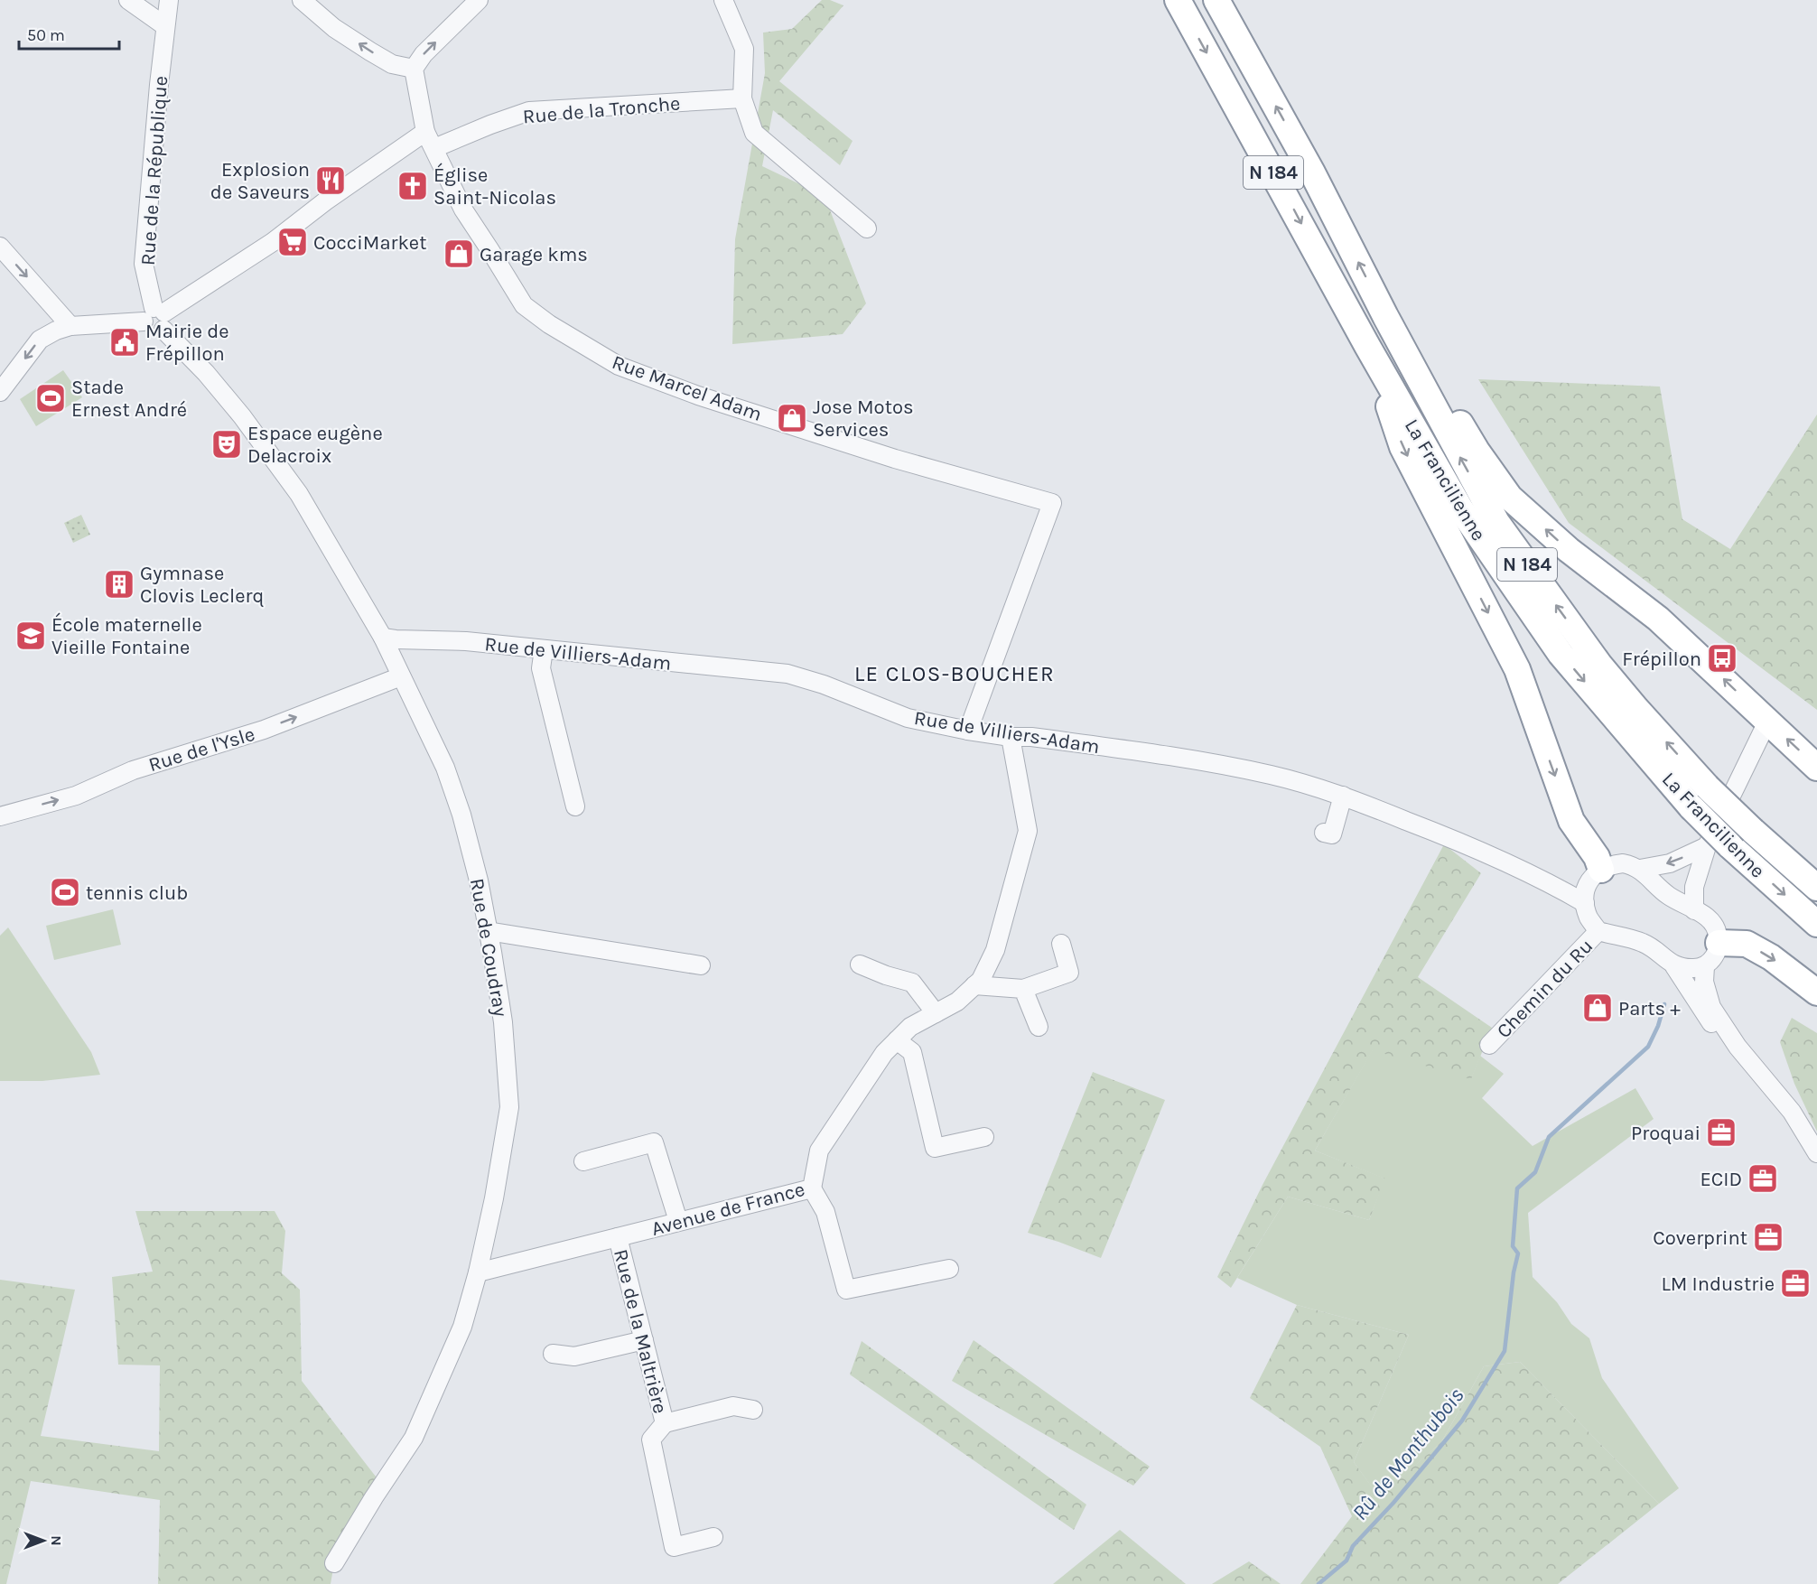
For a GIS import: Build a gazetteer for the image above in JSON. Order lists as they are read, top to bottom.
{
  "streets": {
    "highway": ["N 184", "La Francilienne"],
    "street": [
      "Rue de la Tronche",
      "Rue de la République",
      "Rue Marcel Adam",
      "Rue de Villiers-Adam",
      "Rue de l'Ysle",
      "Rue de Coudray",
      "Chemin du Ru",
      "Avenue de France",
      "Rue de la Maltrière"
    ]
  },
  "crossings": [
    ["Rue de la Tronche", "Rue Marcel Adam"],
    ["Rue de la République", "Rue de Coudray"],
    ["Rue Marcel Adam", "Rue de Villiers-Adam"],
    ["Rue de Villiers-Adam", "Rue de Coudray"],
    ["Rue de Villiers-Adam", "Avenue de France"],
    ["Rue de l'Ysle", "Rue de Coudray"],
    ["Rue de Coudray", "Avenue de France"],
    ["Avenue de France", "Rue de la Maltrière"]
  ],
  "one_way": ["Rue de l'Ysle"],
  "districts": ["LE CLOS-BOUCHER"],
  "water": ["Rû de Monthubois"],
  "places": {
    "restaurant": ["Explosion de Saveurs"],
    "church": ["Église Saint-Nicolas"],
    "supermarket": ["CocciMarket"],
    "shop": ["Garage kms", "Jose Motos Services", "Parts +"],
    "public building": ["Mairie de Frépillon"],
    "sports": ["Stade Ernest André", "tennis club"],
    "theatre": ["Espace eugène Delacroix"],
    "building": ["Gymnase Clovis Leclerq"],
    "school or university": ["École maternelle Vieille Fontaine"],
    "bus stop": ["Frépillon"],
    "office": [
      "Proquai",
      "ECID",
      "Coverprint",
      "LM Industrie"
    ]
  },
  "scale_bar": "50 m",
  "north": "right"
}
